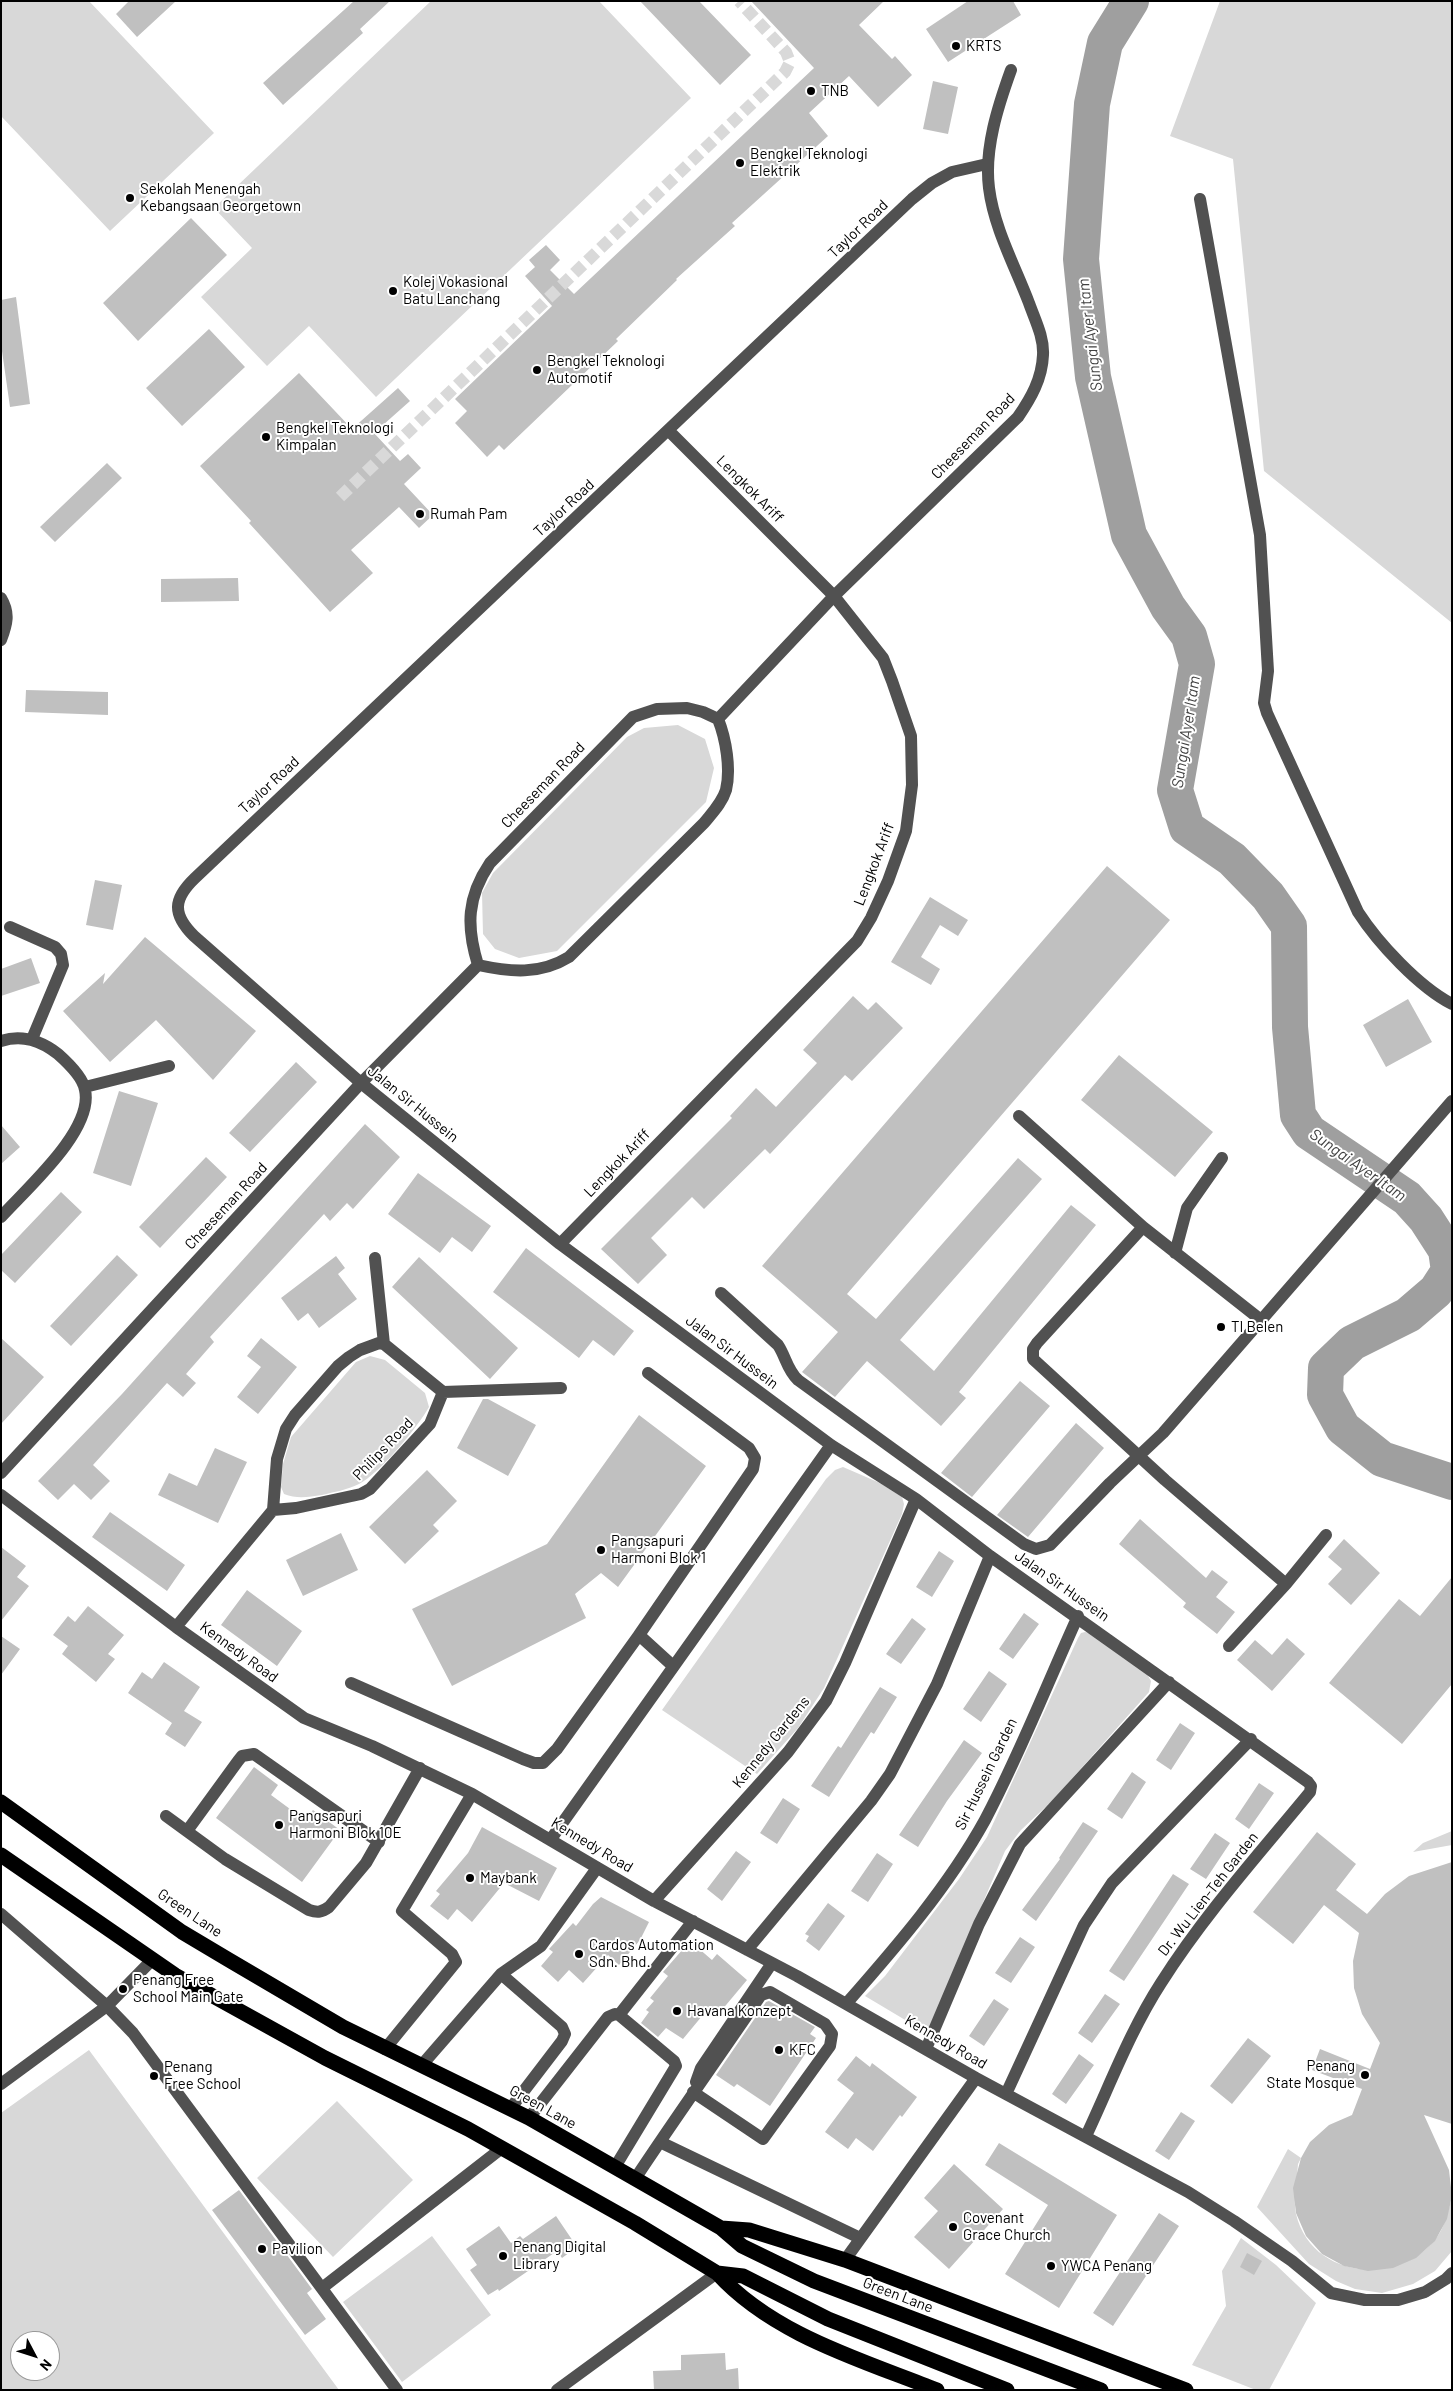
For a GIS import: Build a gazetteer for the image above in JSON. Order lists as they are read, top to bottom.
{
  "streets": {
    "highway": ["Green Lane"],
    "street": [
      "Taylor Road",
      "Cheeseman Road",
      "Lengkok Ariff",
      "Jalan Sir Hussein",
      "Philips Road",
      "Kennedy Road",
      "Kennedy Gardens",
      "Sir Hussein Garden",
      "Dr. Wu Lien-Teh Garden"
    ]
  },
  "crossings": [
    ["Taylor Road", "Cheeseman Road"],
    ["Taylor Road", "Lengkok Ariff"],
    ["Taylor Road", "Jalan Sir Hussein"],
    ["Cheeseman Road", "Lengkok Ariff"],
    ["Cheeseman Road", "Jalan Sir Hussein"],
    ["Lengkok Ariff", "Jalan Sir Hussein"],
    ["Jalan Sir Hussein", "Kennedy Gardens"],
    ["Jalan Sir Hussein", "Sir Hussein Garden"],
    ["Jalan Sir Hussein", "Dr. Wu Lien-Teh Garden"],
    ["Kennedy Road", "Kennedy Gardens"],
    ["Kennedy Road", "Sir Hussein Garden"],
    ["Kennedy Road", "Dr. Wu Lien-Teh Garden"]
  ],
  "water": ["Sungai Ayer Itam"],
  "places": [
    "KRTS",
    "TNB",
    "Bengkel Teknologi Elektrik",
    "Sekolah Menengah Kebangsaan Georgetown",
    "Kolej Vokasional Batu Lanchang",
    "Bengkel Teknologi Automotif",
    "Bengkel Teknologi Kimpalan",
    "Rumah Pam",
    "TI Belen",
    "Pangsapuri Harmoni Blok 1",
    "Pangsapuri Harmoni Blok 10E",
    "Maybank",
    "Cardos Automation Sdn. Bhd.",
    "Penang Free School Main Gate",
    "Havana Konzept",
    "KFC",
    "Penang State Mosque",
    "Penang Free School",
    "Covenant Grace Church",
    "Pavilion",
    "Penang Digital Library",
    "YWCA Penang"
  ],
  "north": "bottom right"
}
